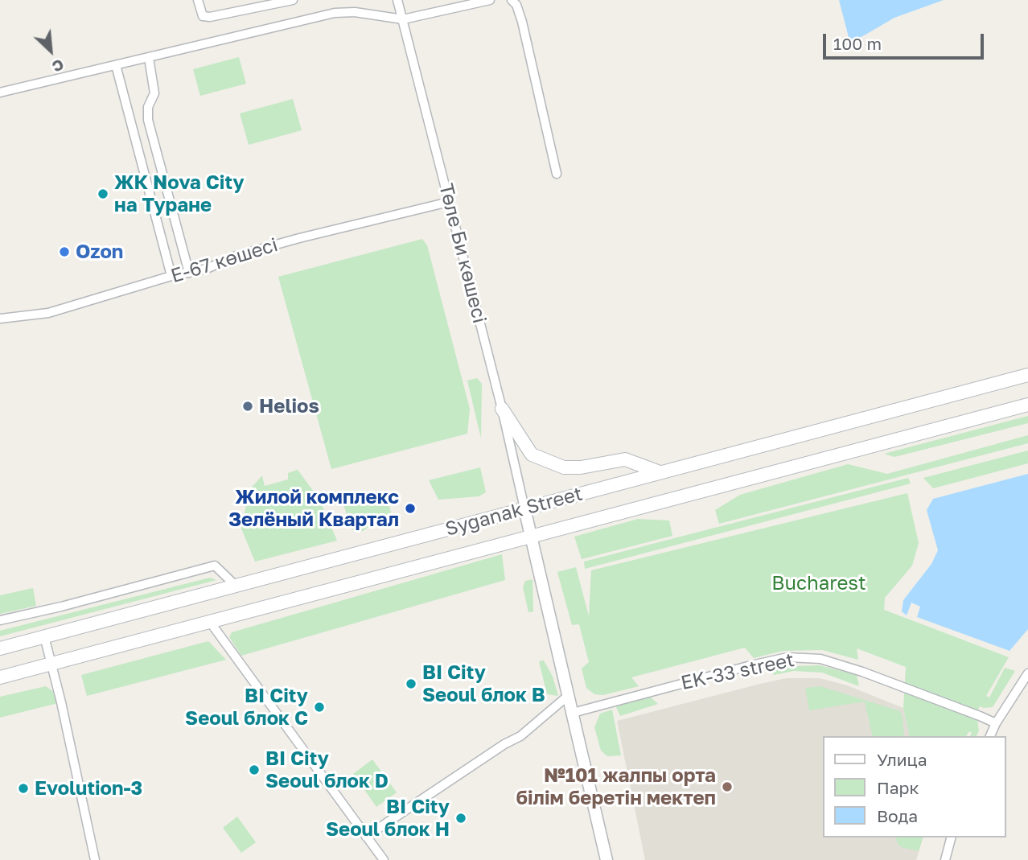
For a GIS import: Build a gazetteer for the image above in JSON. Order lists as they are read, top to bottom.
{
  "streets": {
    "main road": ["Syganak Street"],
    "street": ["Төле Би көшесі", "Е-67 көшесі", "EK-33 street"]
  },
  "crossings": [
    ["Төле Би көшесі", "Е-67 көшесі"],
    ["Төле Би көшесі", "Syganak Street"]
  ],
  "parks": ["Bucharest"],
  "places": [
    "ЖК Nova City на Туране",
    "Ozon",
    "Helios",
    "Жилой комплекс Зелёный Квартал",
    "BI City Seoul блок B",
    "BI City Seoul блок C",
    "BI City Seoul блок D",
    "№101 жалпы орта білім беретін мектеп",
    "Evolution-3",
    "BI City Seoul блок H"
  ],
  "legend": ["Улица", "Парк", "Вода"],
  "scale_bar": "100 m",
  "north": "bottom right"
}
